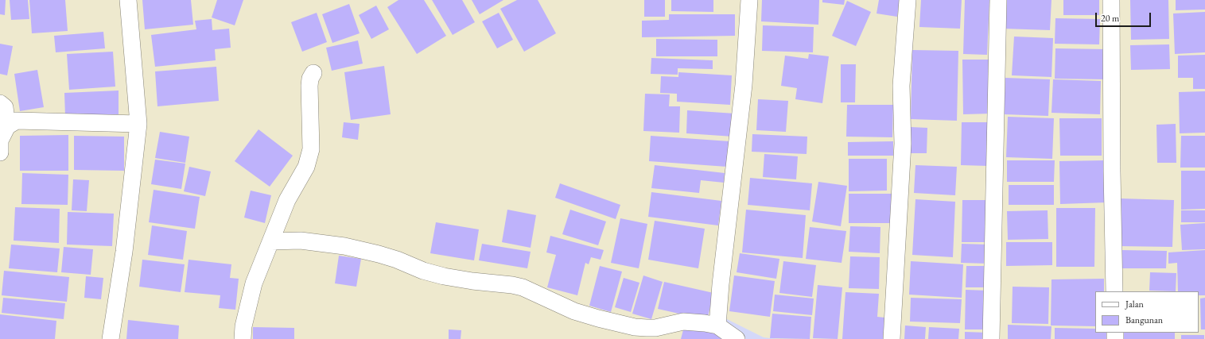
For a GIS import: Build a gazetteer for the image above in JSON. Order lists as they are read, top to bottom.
{
  "legend": ["Jalan", "Bangunan"],
  "scale_bar": "20 m"
}
